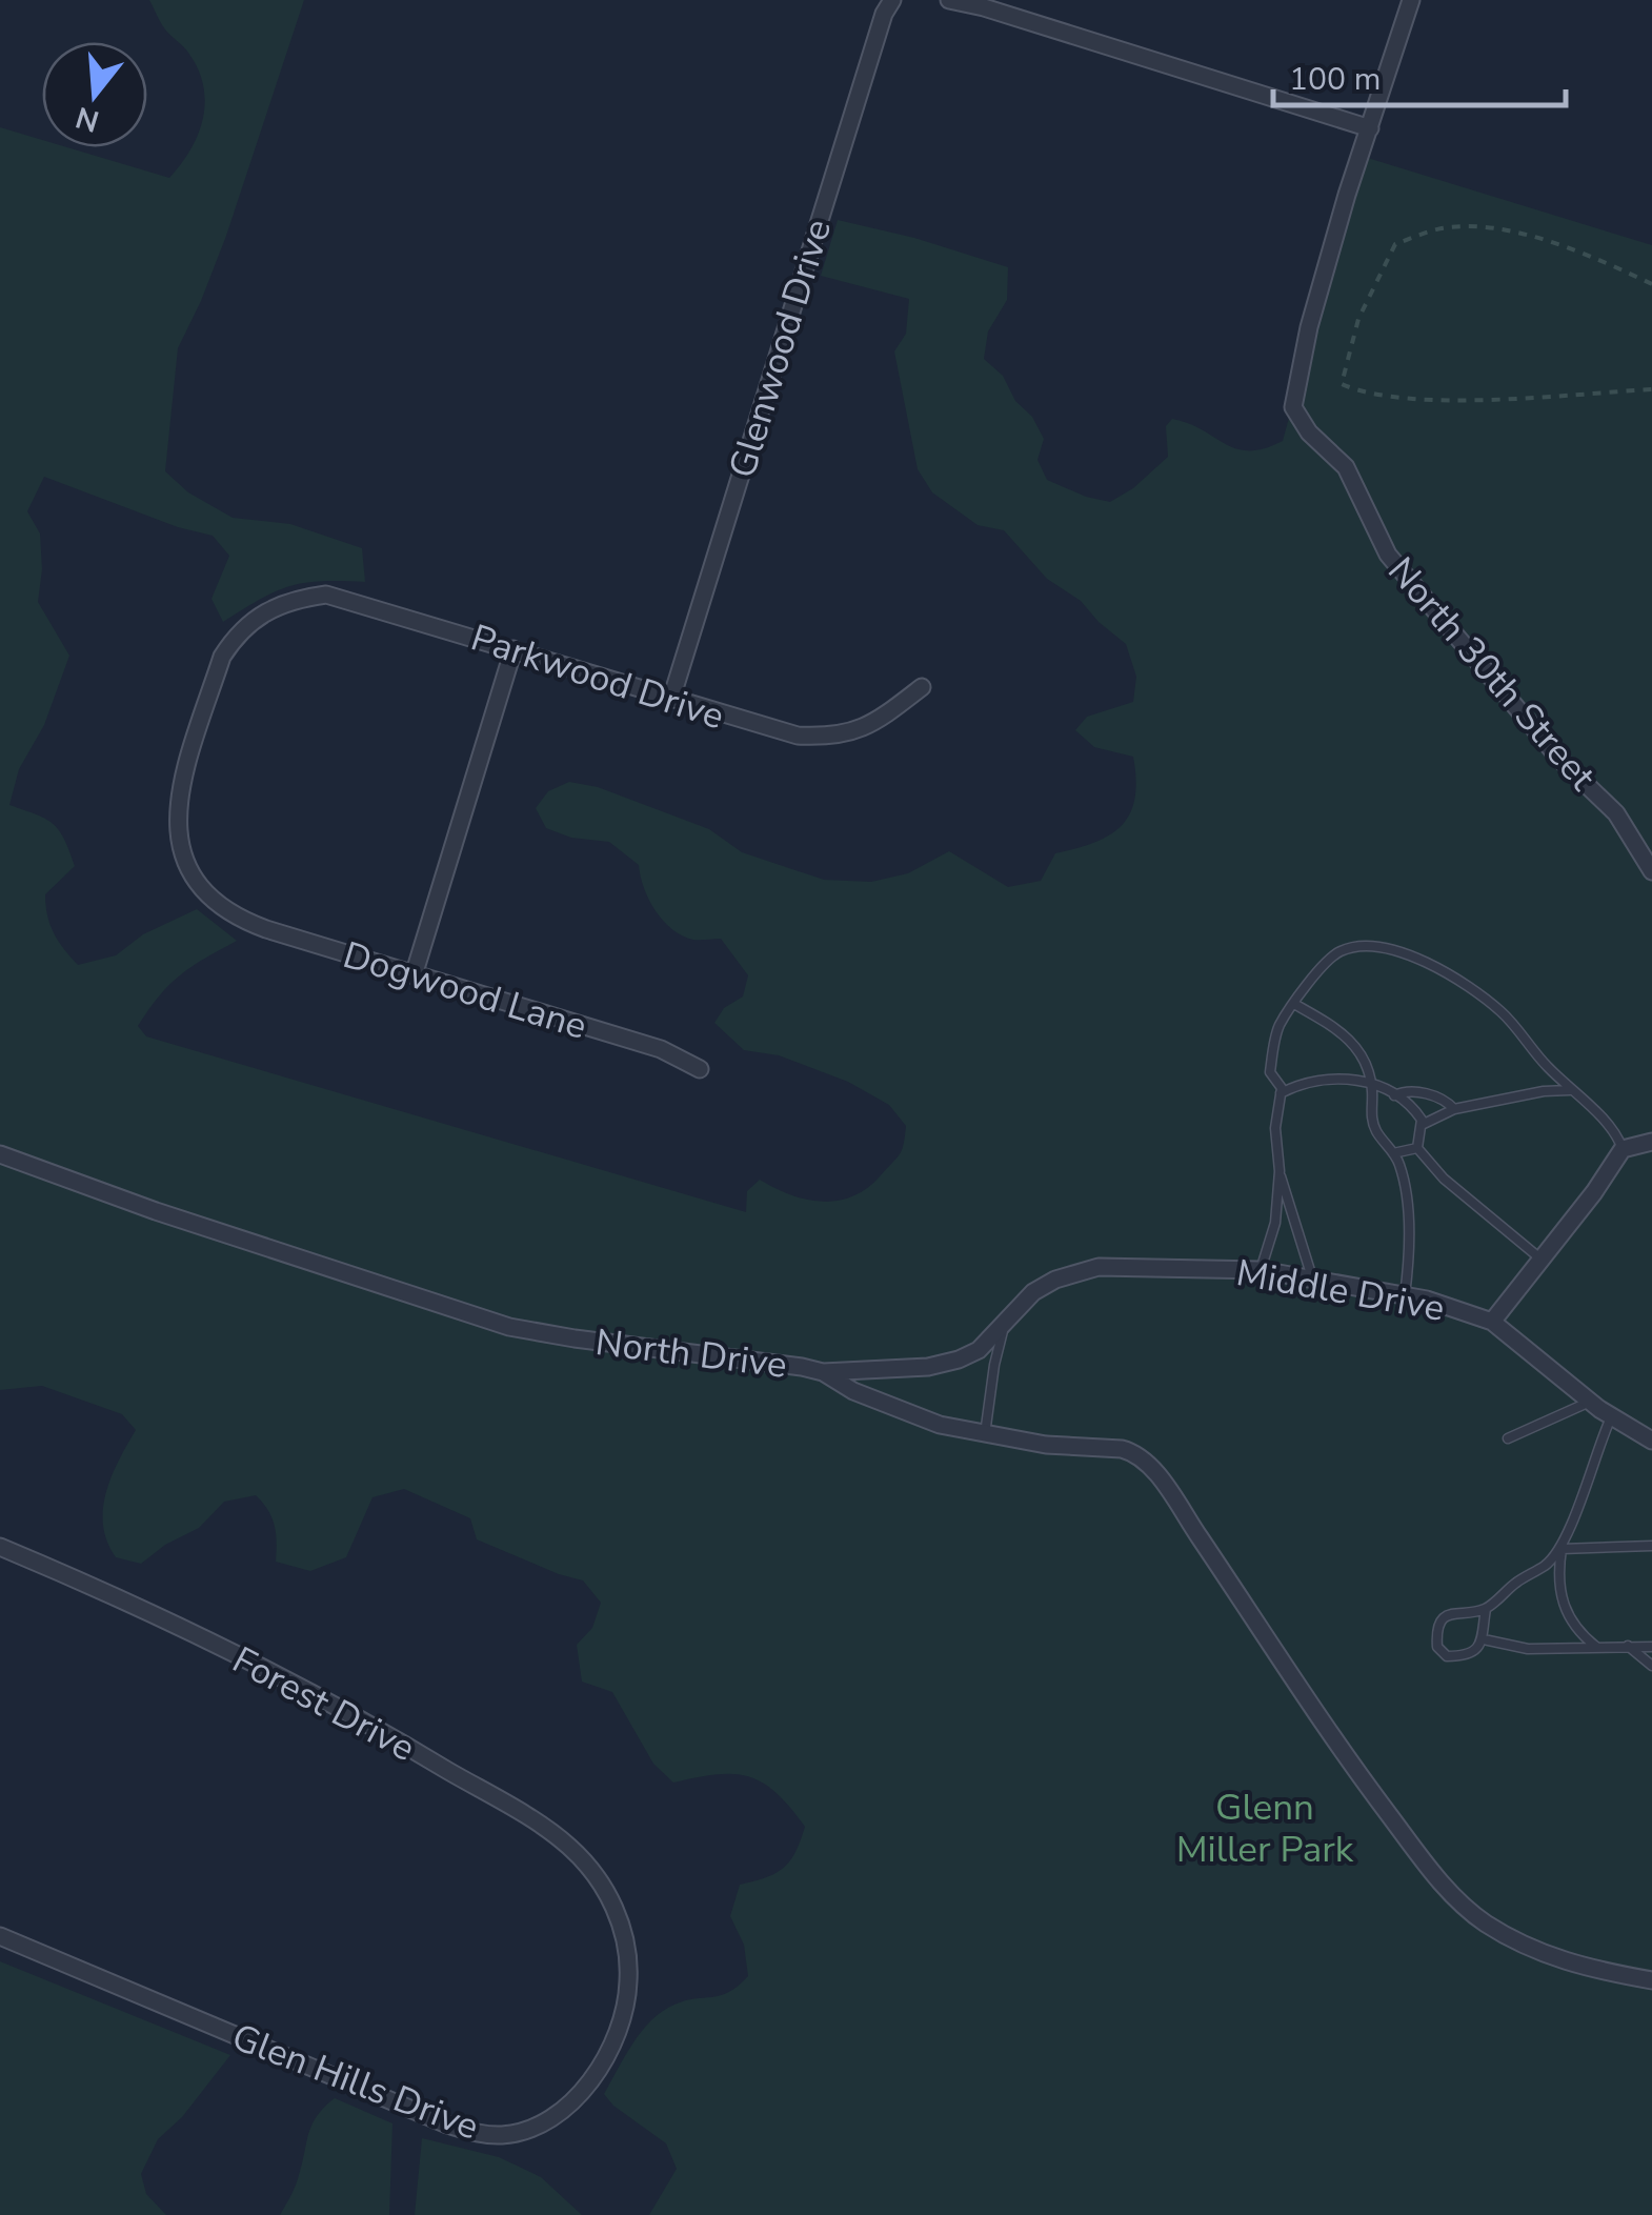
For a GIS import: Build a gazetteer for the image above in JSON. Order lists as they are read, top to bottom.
{
  "streets": {
    "street": [
      "Glenwood Drive",
      "North 30th Street",
      "Parkwood Drive",
      "Dogwood Lane",
      "Middle Drive",
      "North Drive",
      "Forest Drive",
      "Glen Hills Drive"
    ]
  },
  "crossings": [
    ["Glenwood Drive", "Parkwood Drive"],
    ["Parkwood Drive", "Dogwood Lane"],
    ["Middle Drive", "North Drive"],
    ["Forest Drive", "Glen Hills Drive"]
  ],
  "parks": ["Glenn Miller Park"],
  "scale_bar": "100 m",
  "north": "bottom"
}
